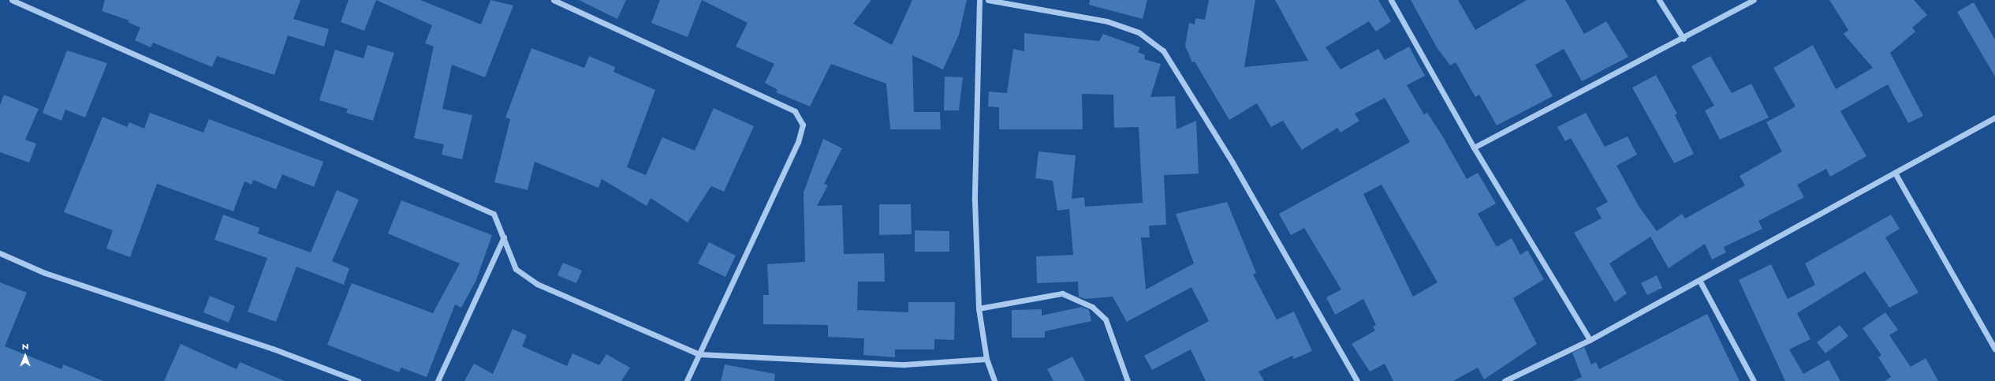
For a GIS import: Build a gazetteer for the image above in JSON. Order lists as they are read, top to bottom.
{
  "north": "top"
}
